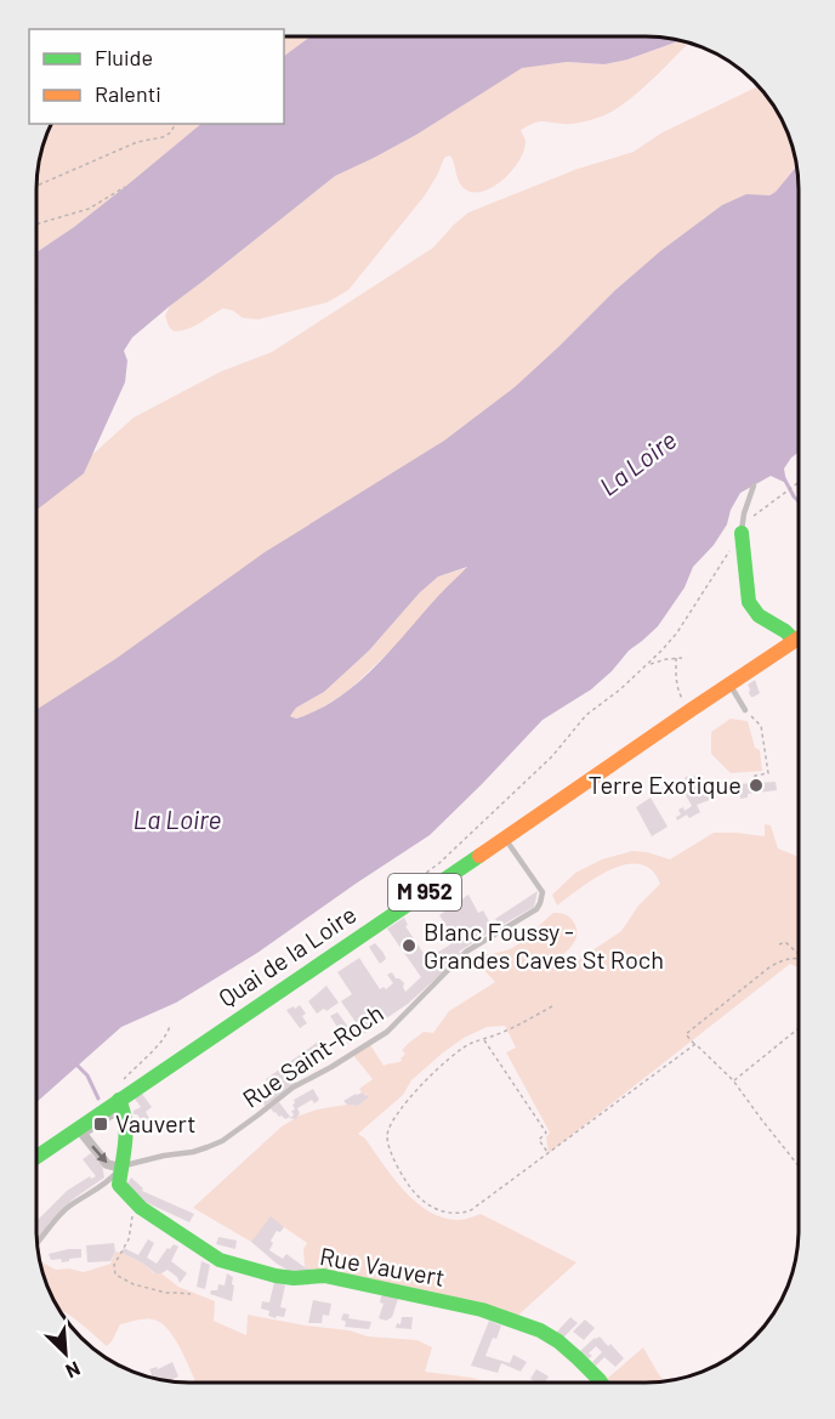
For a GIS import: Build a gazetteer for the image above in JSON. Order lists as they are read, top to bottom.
{
  "streets": {
    "main road": ["M 952", "Quai de la Loire", "Rue Vauvert"],
    "lane": ["Rue Saint-Roch"]
  },
  "crossings": [
    ["M 952", "Quai de la Loire"],
    ["Quai de la Loire", "Rue Saint-Roch"],
    ["Rue Saint-Roch", "Rue Vauvert"]
  ],
  "water": ["La Loire"],
  "places": {
    "other": ["Terre Exotique", "Blanc Foussy - Grandes Caves St Roch"],
    "transit": ["Vauvert"]
  },
  "legend": ["Fluide", "Ralenti"],
  "north": "bottom right"
}
